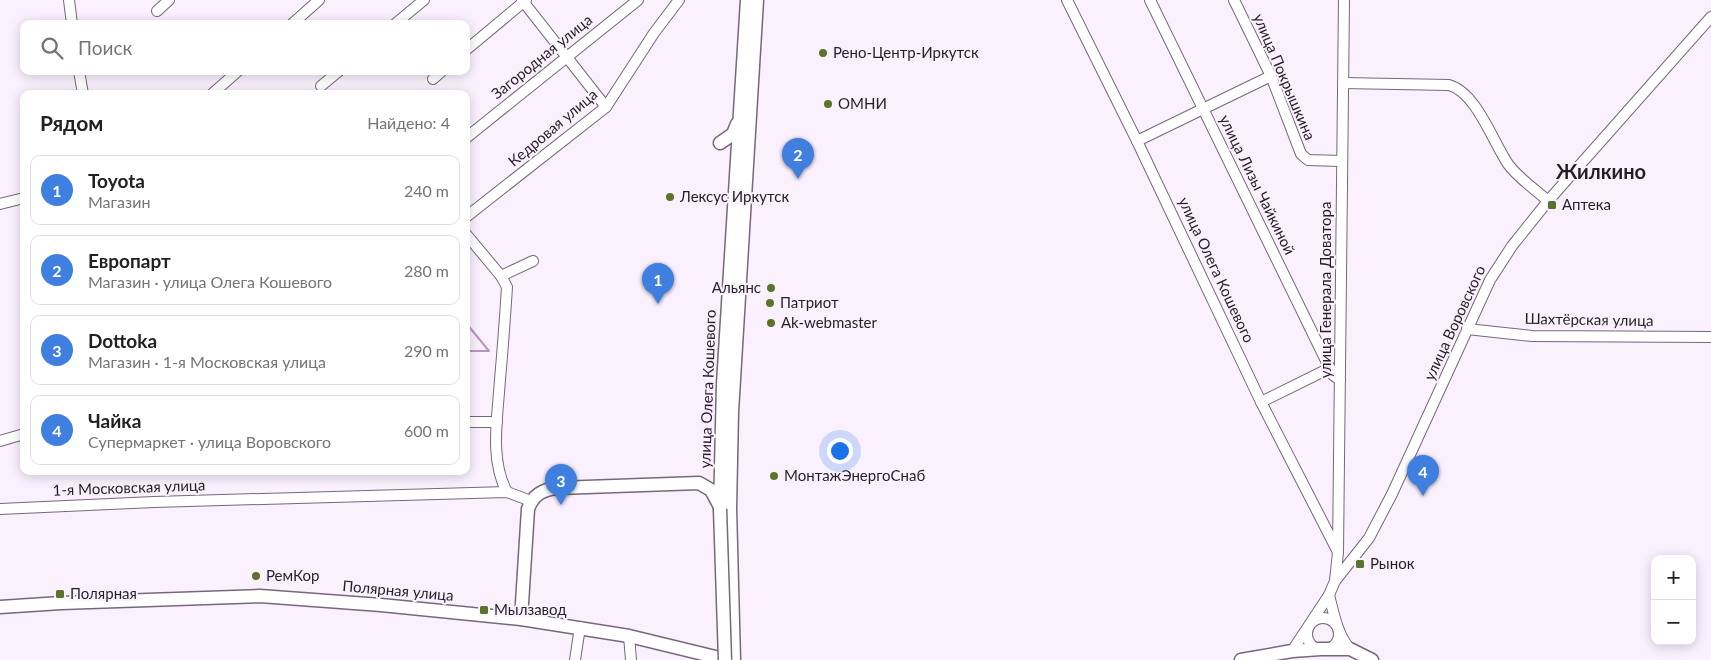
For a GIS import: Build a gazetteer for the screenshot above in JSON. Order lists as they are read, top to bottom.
{
  "streets": {
    "main road": ["улица Олега Кошевого", "Полярная улица"],
    "street": [
      "Загородная улица",
      "улица Покрышкина",
      "Кедровая улица",
      "улица Лизы Чайкиной",
      "улица Генерала Доватора",
      "Шахтёрская улица",
      "улица Воровского",
      "1-я Московская улица"
    ]
  },
  "crossings": [
    ["улица Покрышкина", "улица Генерала Доватора"],
    ["улица Лизы Чайкиной", "улица Генерала Доватора"],
    ["улица Олега Кошевого", "улица Генерала Доватора"],
    ["улица Олега Кошевого", "Полярная улица"],
    ["улица Генерала Доватора", "улица Воровского"],
    ["Шахтёрская улица", "улица Воровского"]
  ],
  "districts": ["Жилкино"],
  "places": {
    "other": [
      "Рено-Центр-Иркутск",
      "ОМНИ",
      "Лексус Иркутск",
      "Альянс",
      "Патриот",
      "Ak-webmaster",
      "МонтажЭнергоСнаб",
      "РемКор"
    ],
    "transit": [
      "Аптека",
      "Рынок",
      "Полярная",
      "Мылзавод"
    ]
  },
  "page": {
    "search": "Поиск",
    "heading": ["Рядом", "Найдено: 4"],
    "pins": [
      "2",
      "1",
      "4",
      "3"
    ],
    "list": [
      {
        "mark": "1",
        "name": "Toyota",
        "note": "Магазин",
        "value": "240 m"
      },
      {
        "mark": "2",
        "name": "Европарт",
        "note": "Магазин · улица Олега Кошевого",
        "value": "280 m"
      },
      {
        "mark": "3",
        "name": "Dottoka",
        "note": "Магазин · 1-я Московская улица",
        "value": "290 m"
      },
      {
        "mark": "4",
        "name": "Чайка",
        "note": "Супермаркет · улица Воровского",
        "value": "600 m"
      }
    ],
    "map_buttons": ["+", "−"]
  }
}
